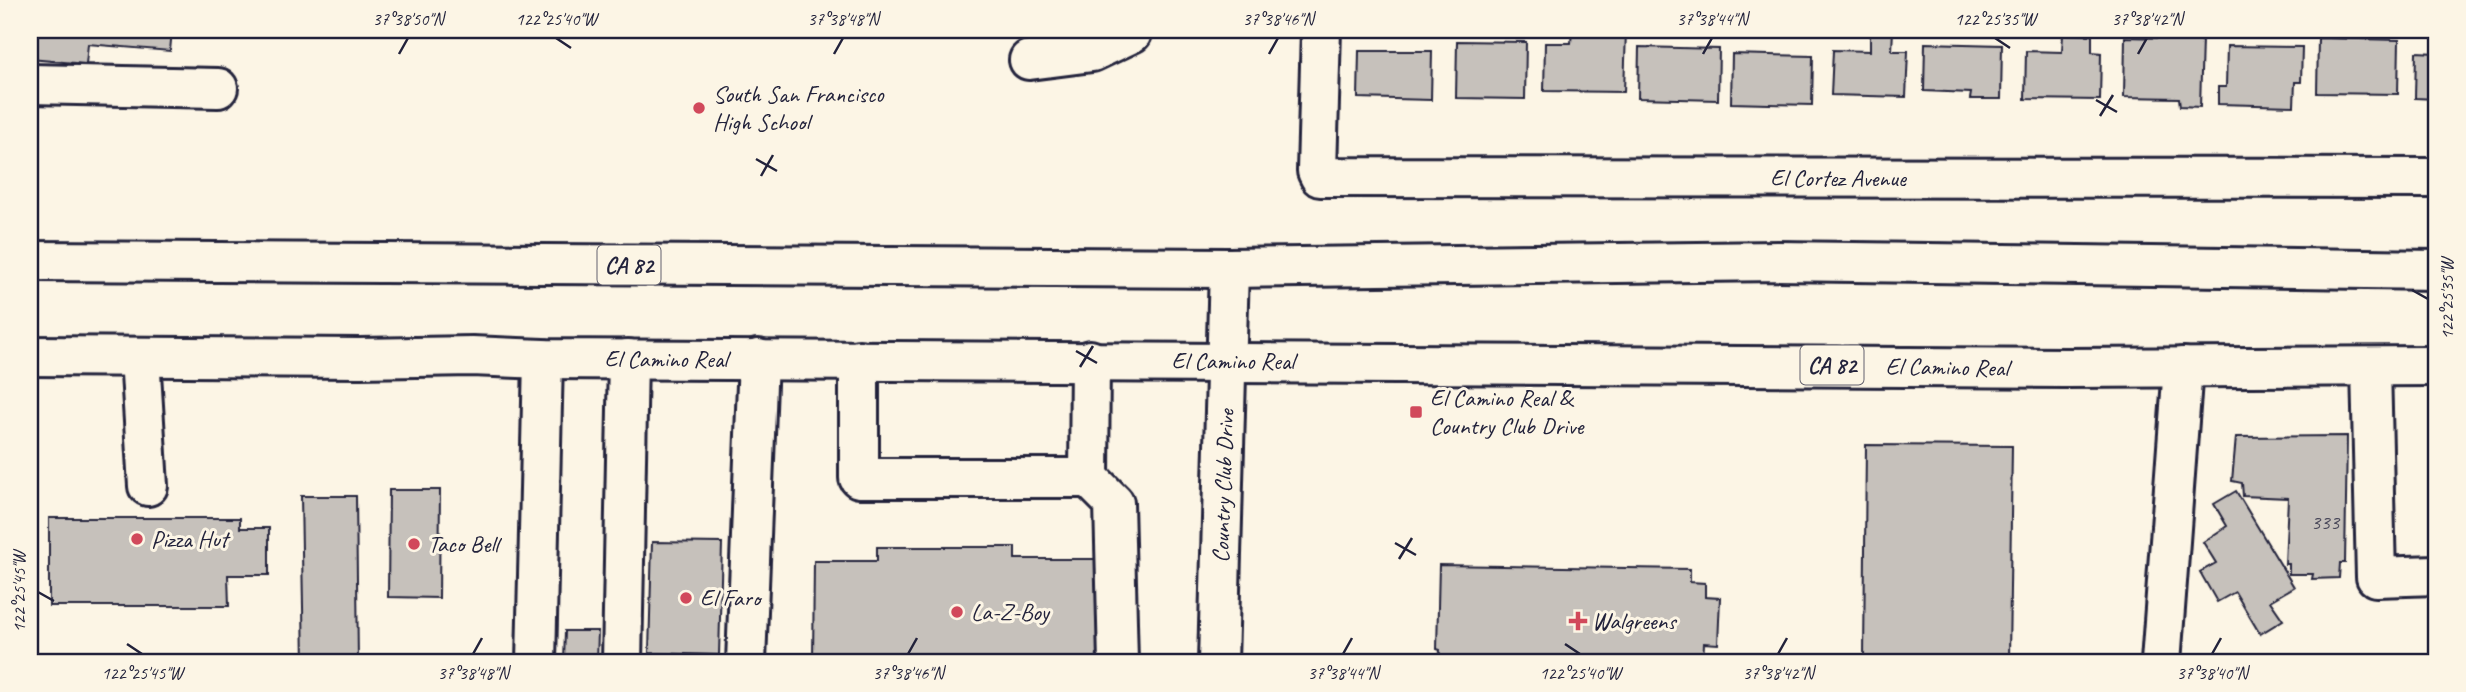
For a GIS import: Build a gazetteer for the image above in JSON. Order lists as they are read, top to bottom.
{
  "streets": {
    "main road": [
      "El Cortez Avenue",
      "CA 82",
      "El Camino Real",
      "Country Club Drive"
    ]
  },
  "crossings": [
    ["CA 82", "Country Club Drive"],
    ["El Camino Real", "Country Club Drive"]
  ],
  "places": {
    "other": [
      "South San Francisco High School",
      "Pizza Hut",
      "Taco Bell",
      "El Faro",
      "La-Z-Boy"
    ],
    "transit": ["El Camino Real & Country Club Drive"],
    "health": ["Walgreens"]
  },
  "house_numbers": ["333"],
  "coordinates": [
    "37°38'50\"N",
    "122°25'40\"W",
    "37°38'48\"N",
    "37°38'46\"N",
    "37°38'44\"N",
    "122°25'35\"W",
    "37°38'42\"N",
    "122°25'45\"W",
    "37°38'40\"N"
  ]
}
